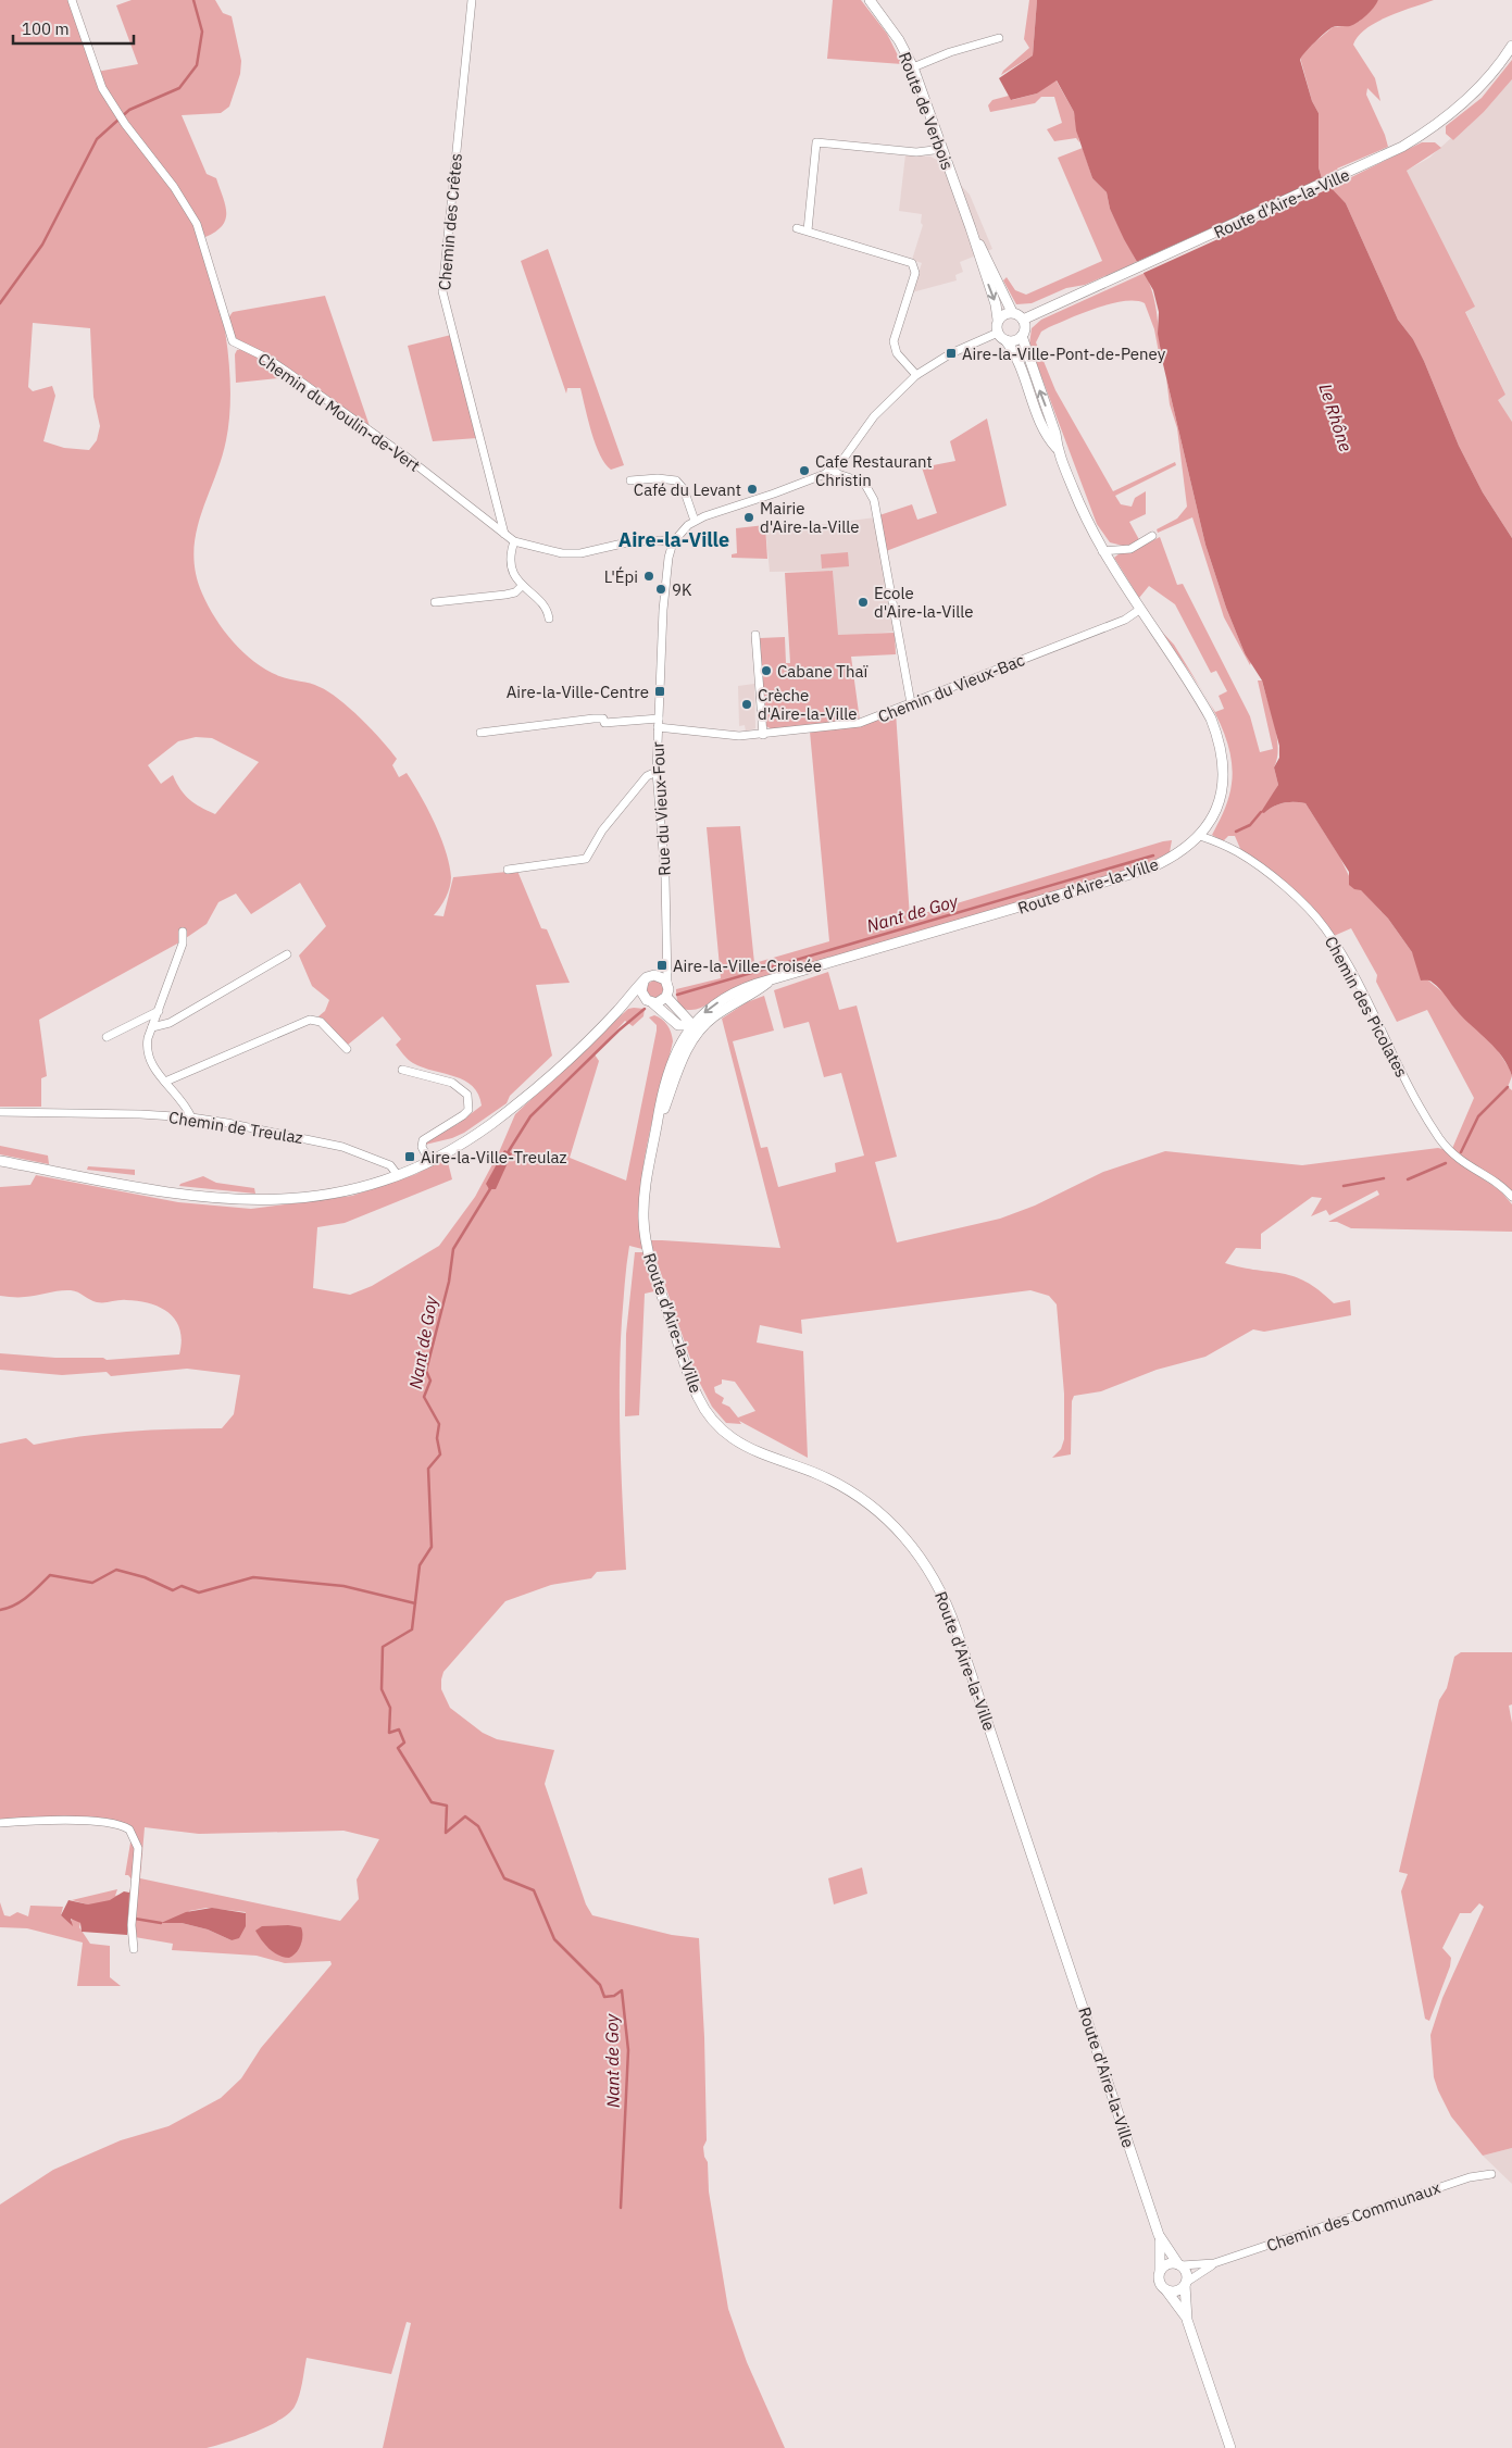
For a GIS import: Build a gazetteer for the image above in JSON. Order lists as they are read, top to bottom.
{
  "streets": {
    "main road": ["Route de Verbois", "Route d'Aire-la-Ville"],
    "street": [
      "Chemin des Crêtes",
      "Chemin du Moulin-de-Vert",
      "Chemin du Vieux-Bac",
      "Rue du Vieux-Four",
      "Chemin des Picolates",
      "Chemin de Treulaz",
      "Chemin des Communaux"
    ]
  },
  "crossings": [
    ["Route de Verbois", "Route d'Aire-la-Ville"],
    ["Route de Verbois", "Rue du Vieux-Four"],
    ["Route d'Aire-la-Ville", "Chemin du Vieux-Bac"],
    ["Route d'Aire-la-Ville", "Rue du Vieux-Four"],
    ["Route d'Aire-la-Ville", "Chemin des Picolates"],
    ["Route d'Aire-la-Ville", "Chemin des Communaux"],
    ["Chemin des Crêtes", "Chemin du Moulin-de-Vert"],
    ["Chemin du Moulin-de-Vert", "Rue du Vieux-Four"],
    ["Chemin du Vieux-Bac", "Rue du Vieux-Four"]
  ],
  "districts": ["Aire-la-Ville"],
  "water": ["Le Rhône", "Nant de Goy"],
  "places": {
    "transit": [
      "Aire-la-Ville-Pont-de-Peney",
      "Aire-la-Ville-Centre",
      "Aire-la-Ville-Croisée",
      "Aire-la-Ville-Treulaz"
    ],
    "other": [
      "Cafe Restaurant Christin",
      "Café du Levant",
      "Mairie d'Aire-la-Ville",
      "L'Épi",
      "9K",
      "Ecole d'Aire-la-Ville",
      "Cabane Thaï",
      "Crèche d'Aire-la-Ville"
    ]
  },
  "scale_bar": "100 m"
}
